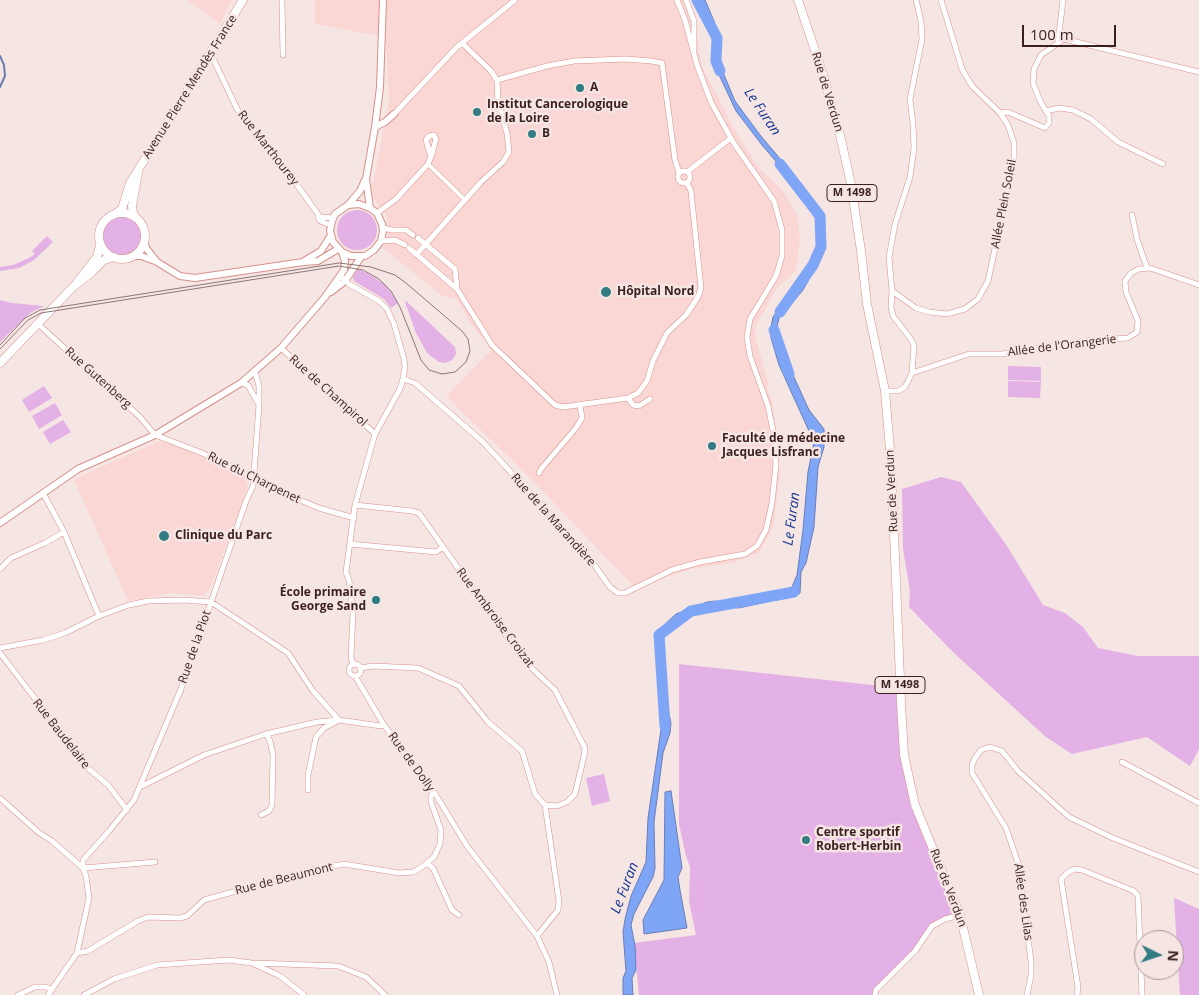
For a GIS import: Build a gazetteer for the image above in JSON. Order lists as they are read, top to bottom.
{
  "streets": {
    "main road": ["Avenue Pierre Mendès France", "Rue de Verdun", "M 1498"],
    "street": [
      "Rue Marthourey",
      "Allée Plein Soleil",
      "Allée de l'Orangerie",
      "Rue Gutenberg",
      "Rue de Champirol",
      "Rue du Charpenet",
      "Rue de la Marandière",
      "Rue Ambroise Croizat",
      "Rue de la Piot",
      "Rue Baudelaire",
      "Rue de Dolly",
      "Rue de Beaumont",
      "Allée des Lilas"
    ]
  },
  "crossings": [
    ["Avenue Pierre Mendès France", "Rue Marthourey"],
    ["Rue Gutenberg", "Rue du Charpenet"],
    ["Rue du Charpenet", "Rue de la Piot"],
    ["Rue de la Piot", "Rue Baudelaire"],
    ["Rue de la Piot", "Rue de Dolly"]
  ],
  "water": ["Le Furan"],
  "places": [
    "A",
    "Institut Cancerologique de la Loire",
    "B",
    "Hôpital Nord",
    "Faculté de médecine Jacques Lisfranc",
    "Clinique du Parc",
    "École primaire George Sand",
    "Centre sportif Robert-Herbin"
  ],
  "scale_bar": "100 m",
  "north": "right"
}
